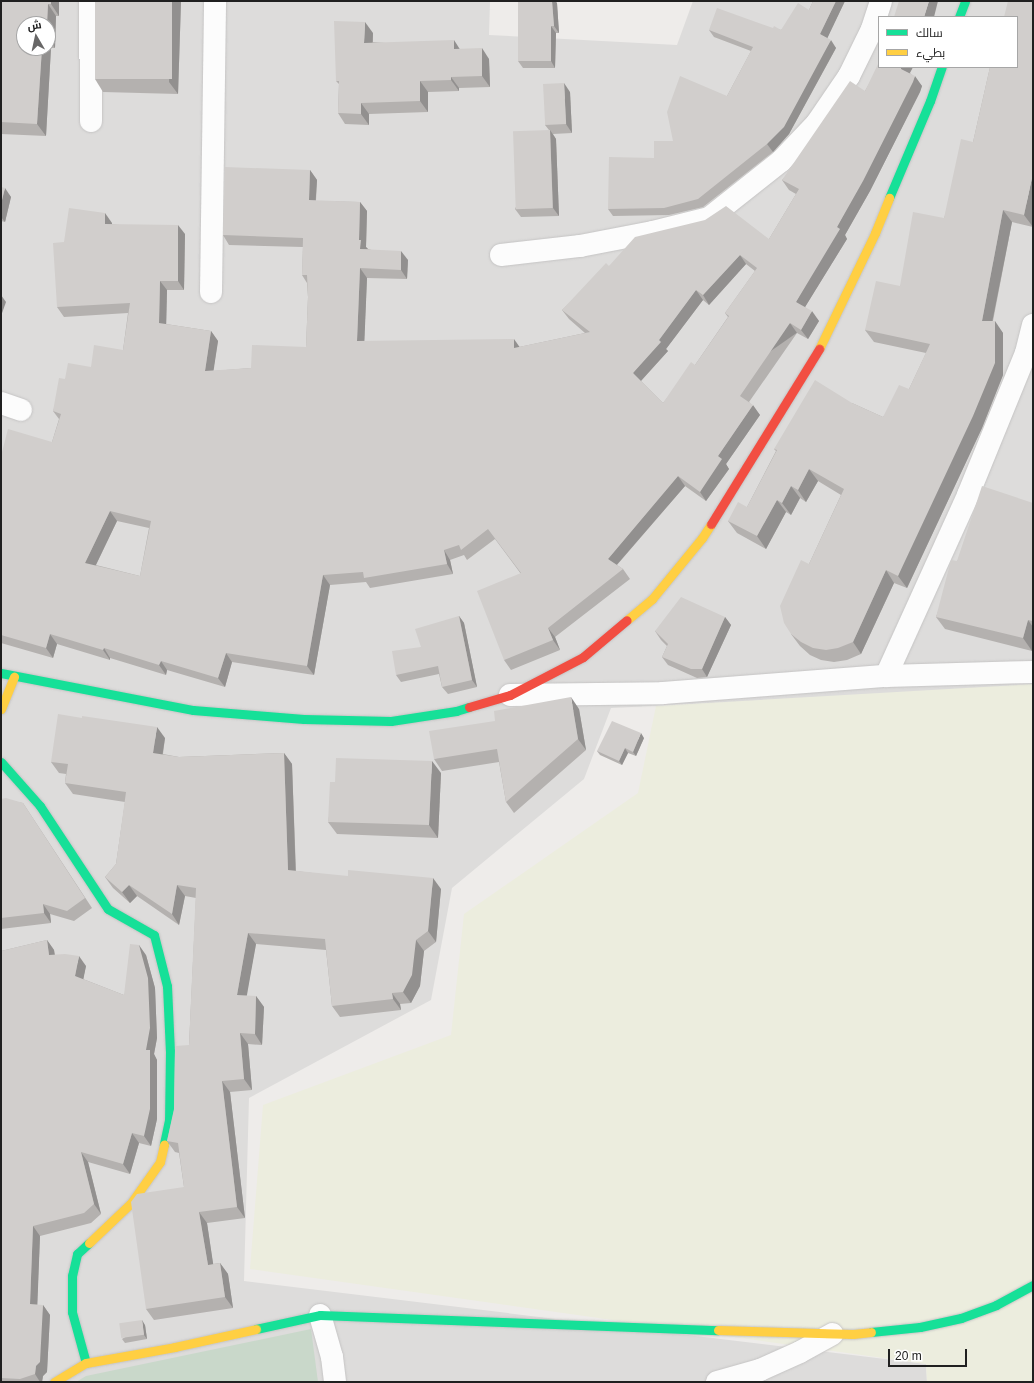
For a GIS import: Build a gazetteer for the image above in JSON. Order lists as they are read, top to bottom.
{
  "legend": ["سالك", "بطيء"],
  "scale_bar": "20 m",
  "north": "top"
}
